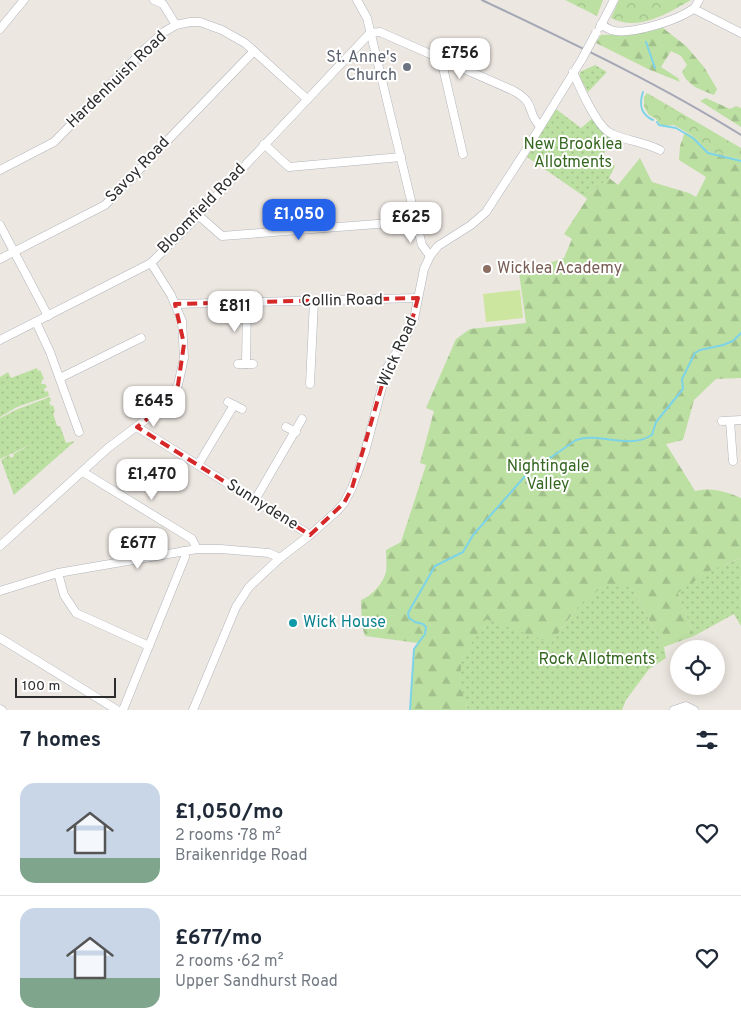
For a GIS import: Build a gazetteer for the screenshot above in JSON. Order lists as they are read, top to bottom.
{
  "streets": {
    "street": [
      "Hardenhuish Road",
      "Savoy Road",
      "Bloomfield Road",
      "Collin Road",
      "Wick Road",
      "Sunnydene"
    ]
  },
  "crossings": [
    ["Hardenhuish Road", "Savoy Road"],
    ["Hardenhuish Road", "Bloomfield Road"],
    ["Collin Road", "Wick Road"],
    ["Wick Road", "Sunnydene"]
  ],
  "parks": ["New Brooklea Allotments", "Nightingale Valley", "Rock Allotments"],
  "places": ["St. Anne's Church", "Wicklea Academy", "Wick House"],
  "scale_bar": "100 m",
  "page": {
    "price": [
      "£756",
      "£1,050",
      "£625",
      "£811",
      "£645",
      "£1,470",
      "£677"
    ],
    "scale": "100 m",
    "heading": "7 homes",
    "list": [
      {
        "name": "£1,050/mo",
        "note": "2 rooms · 78 m² · Braikenridge Road"
      },
      {
        "name": "£677/mo",
        "note": "2 rooms · 62 m² · Upper Sandhurst Road"
      }
    ]
  }
}
